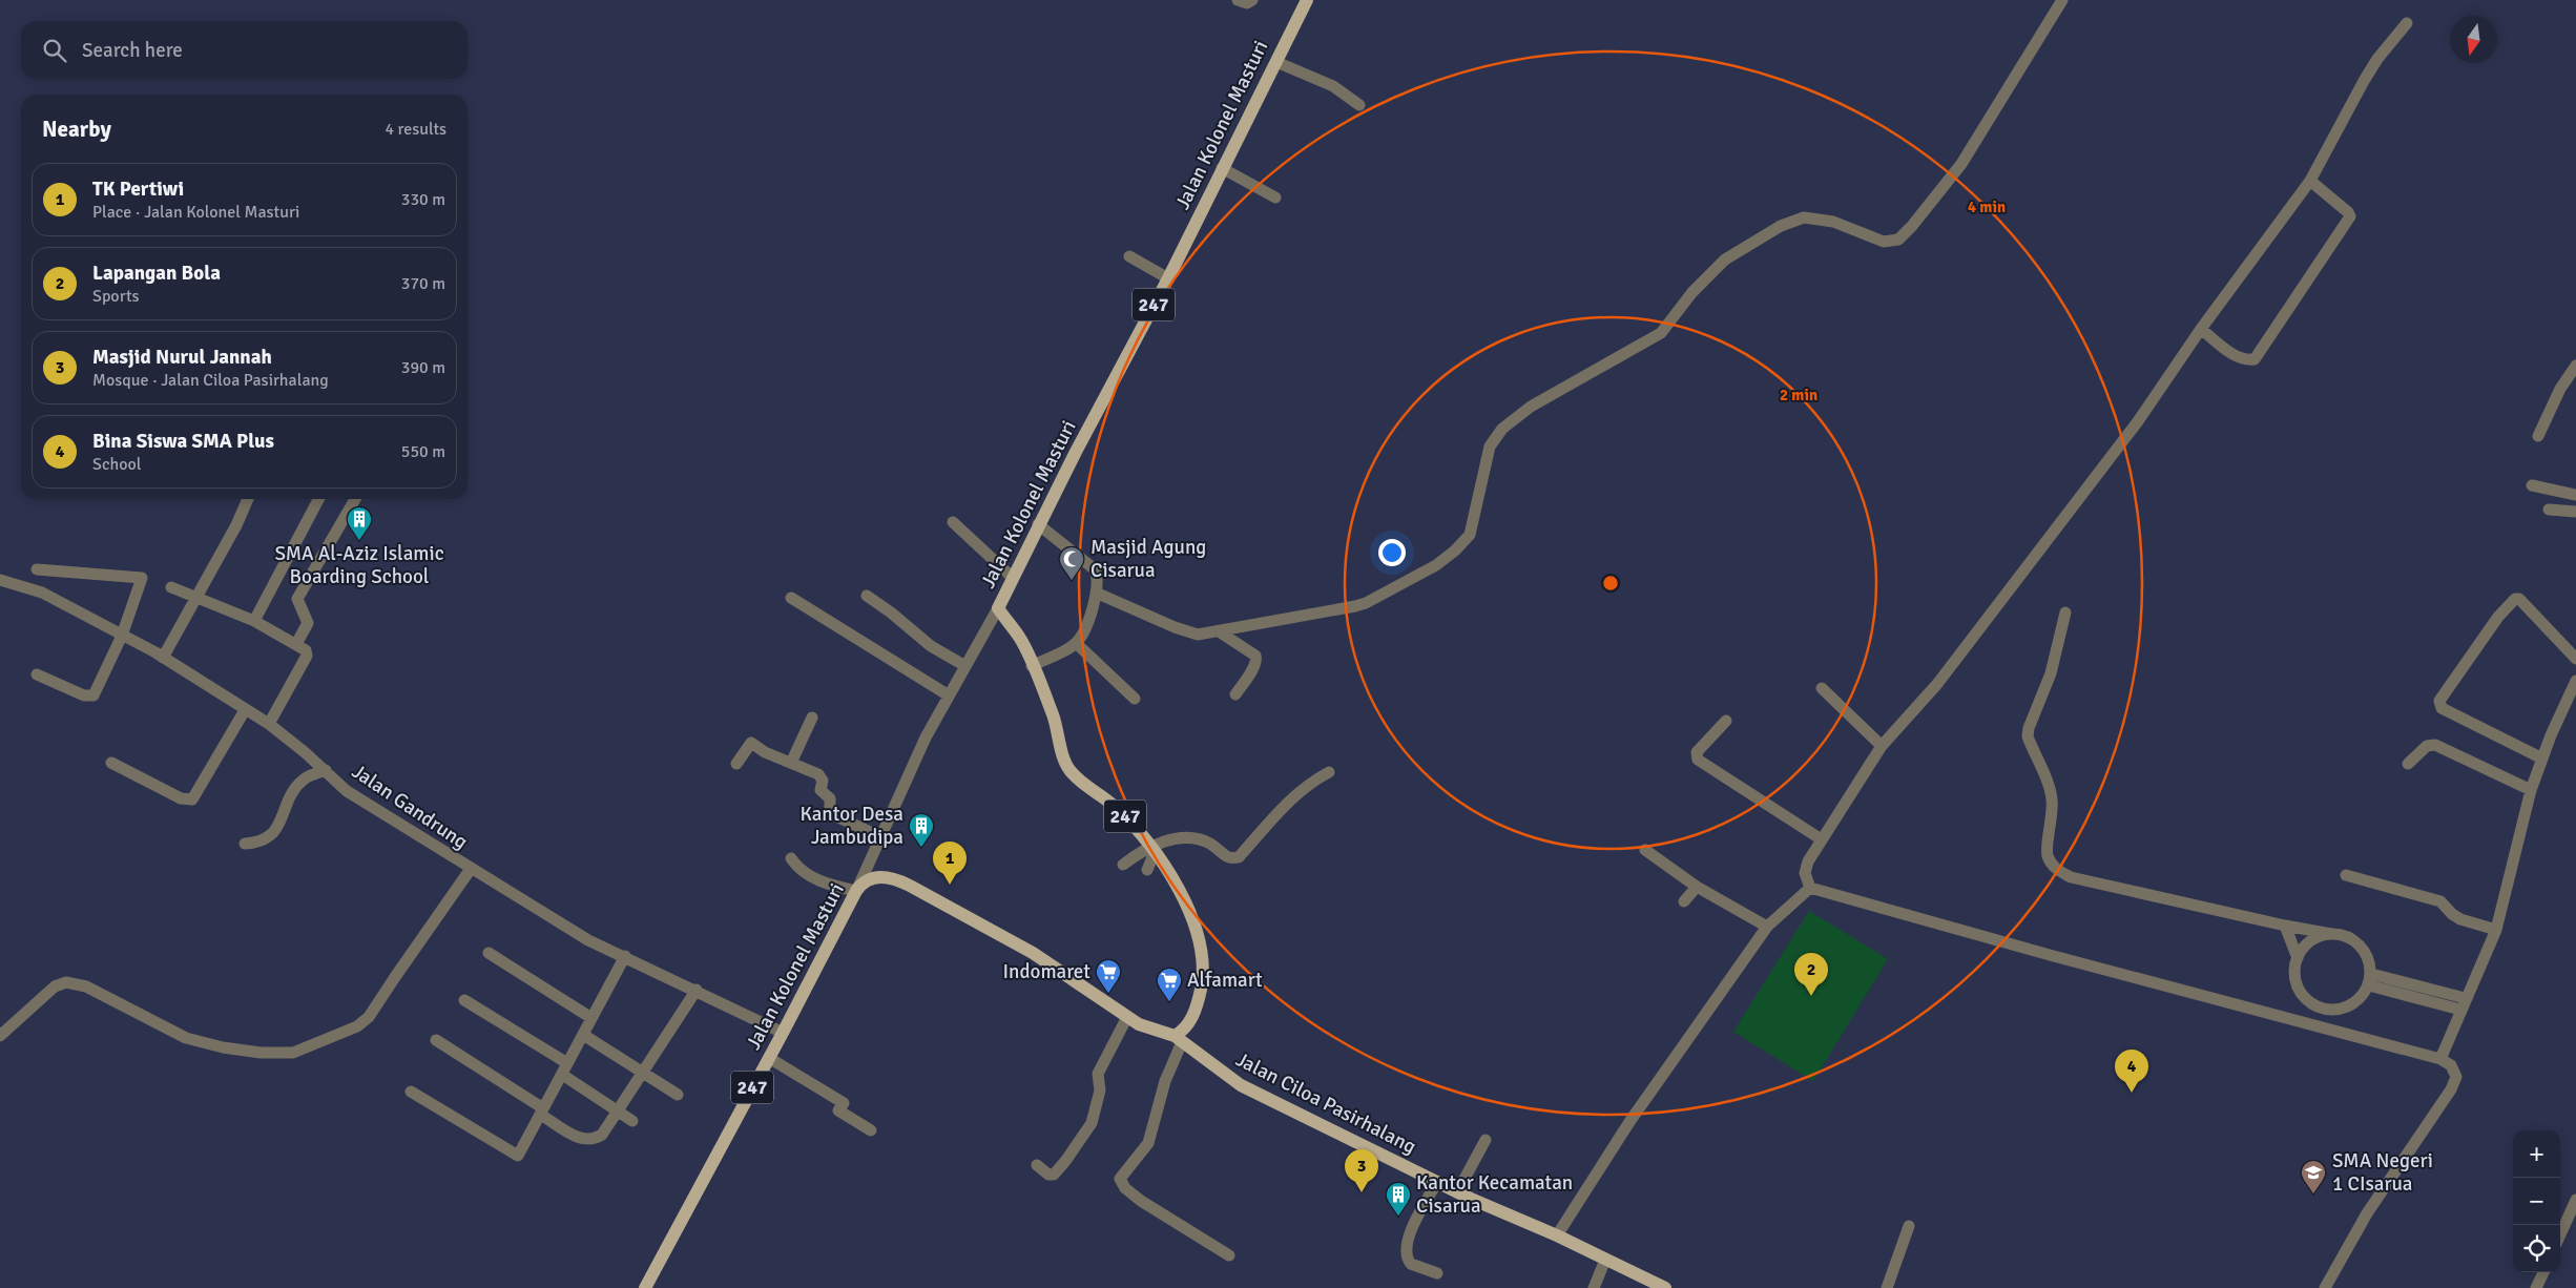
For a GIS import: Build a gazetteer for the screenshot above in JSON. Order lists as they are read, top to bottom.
{
  "streets": {
    "main road": ["Jalan Kolonel Masturi", "247", "Jalan Ciloa Pasirhalang"],
    "street": ["Jalan Gandrung"]
  },
  "crossings": [
    ["Jalan Kolonel Masturi", "Jalan Gandrung"],
    ["Jalan Kolonel Masturi", "Jalan Ciloa Pasirhalang"]
  ],
  "places": {
    "building": ["SMA Al-Aziz Islamic Boarding School", "Kantor Desa Jambudipa", "Kantor Kecamatan Cisarua"],
    "mosque": ["Masjid Agung Cisarua"],
    "supermarket": ["Indomaret", "Alfamart"],
    "school or university": ["SMA Negeri 1 CIsarua"]
  },
  "north": "bottom",
  "page": {
    "search": "Search here",
    "heading": ["Nearby", "4 results"],
    "list": [
      {
        "mark": "1",
        "name": "TK Pertiwi",
        "note": "Place · Jalan Kolonel Masturi",
        "value": "330 m"
      },
      {
        "mark": "2",
        "name": "Lapangan Bola",
        "note": "Sports",
        "value": "370 m"
      },
      {
        "mark": "3",
        "name": "Masjid Nurul Jannah",
        "note": "Mosque · Jalan Ciloa Pasirhalang",
        "value": "390 m"
      },
      {
        "mark": "4",
        "name": "Bina Siswa SMA Plus",
        "note": "School",
        "value": "550 m"
      }
    ],
    "pins": [
      "1",
      "2",
      "4",
      "3"
    ],
    "map_buttons": ["+", "−"]
  },
  "rings": ["4 min", "2 min"]
}
